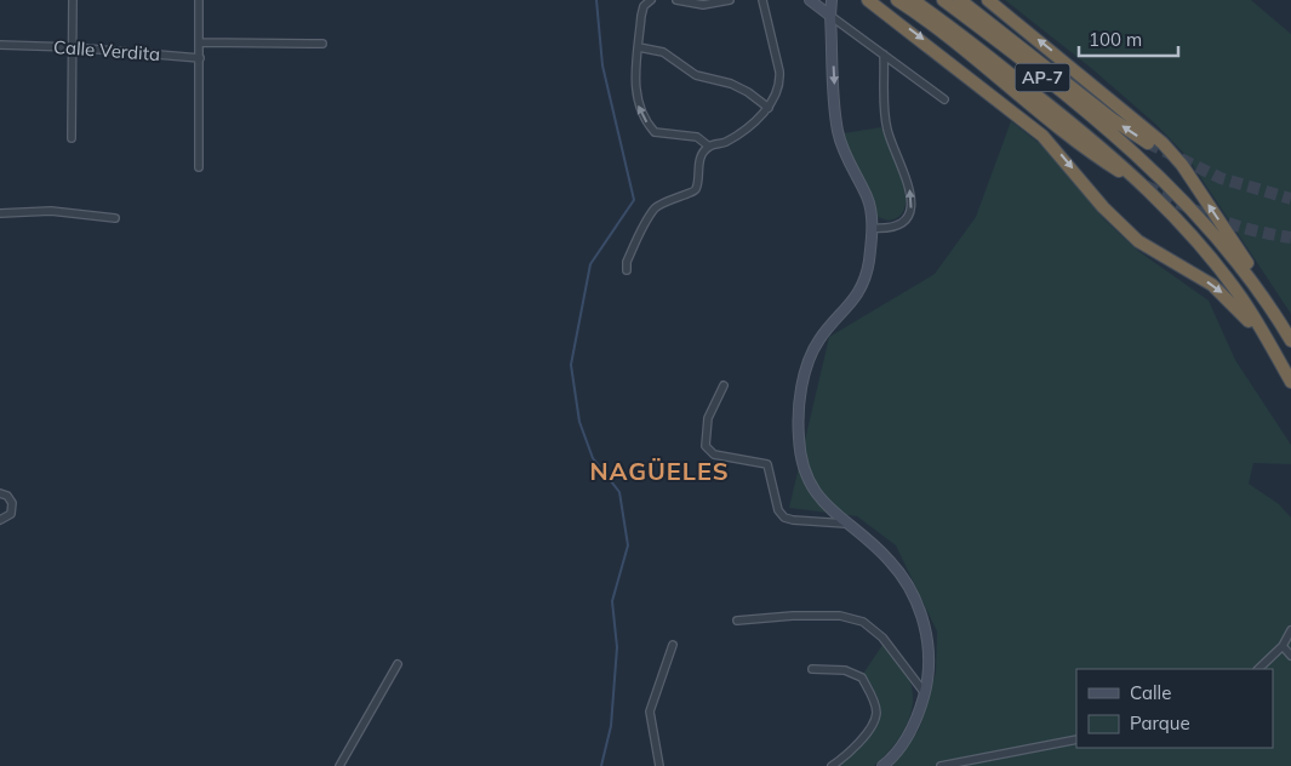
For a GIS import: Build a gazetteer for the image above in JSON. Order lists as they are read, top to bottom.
{
  "streets": {
    "highway": ["AP-7"],
    "street": ["Calle Verdita"]
  },
  "districts": ["NAGÜELES"],
  "legend": ["Calle", "Parque"],
  "scale_bar": "100 m"
}
